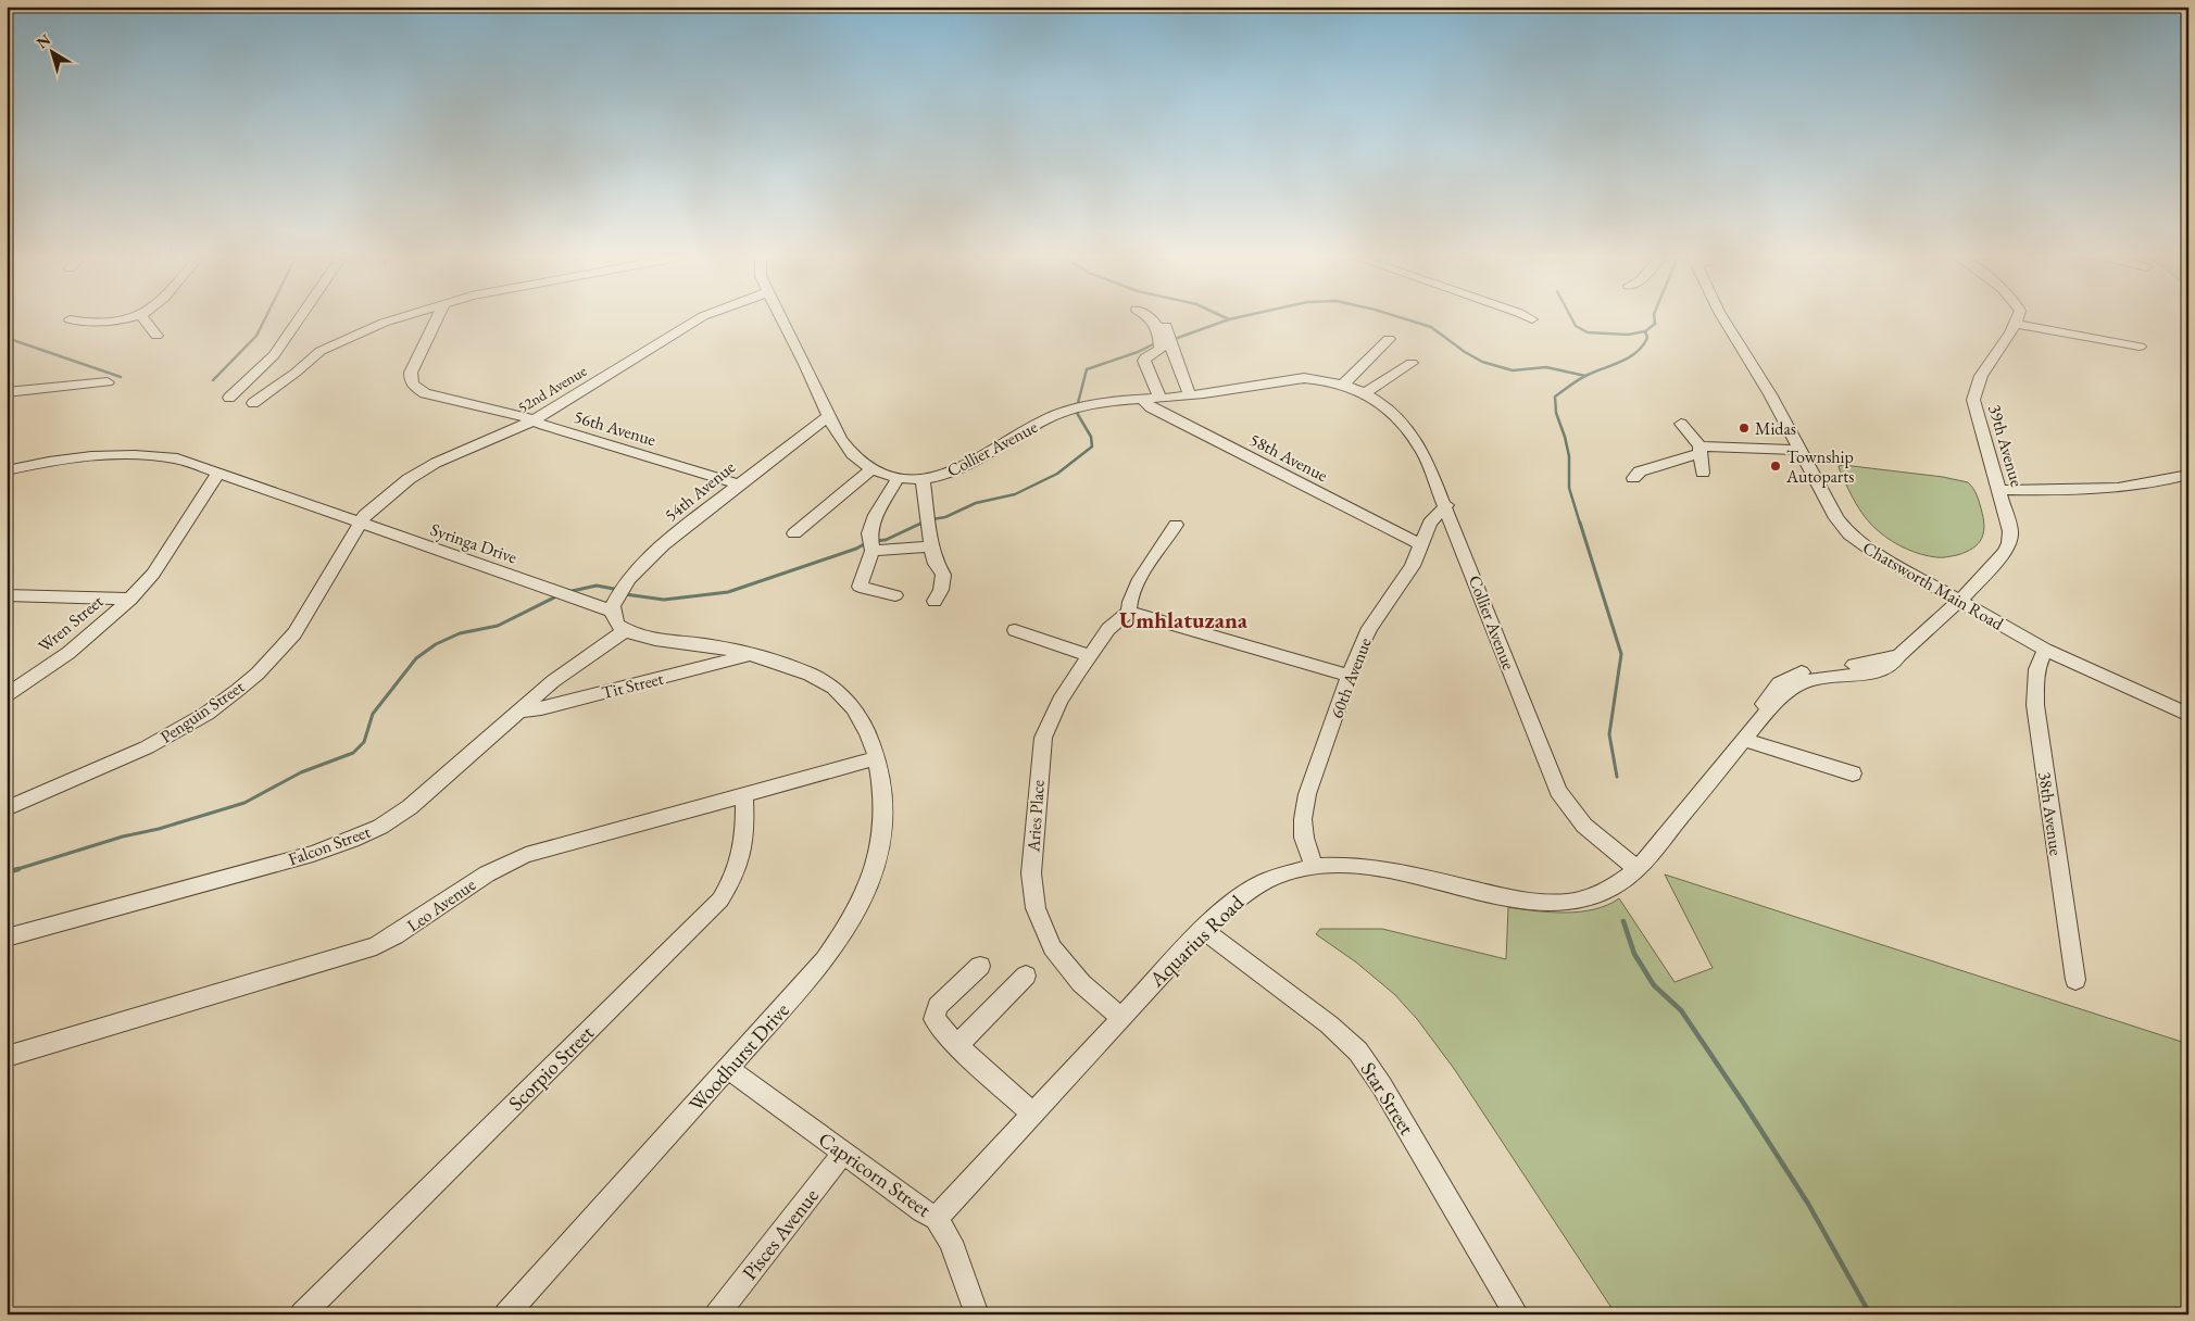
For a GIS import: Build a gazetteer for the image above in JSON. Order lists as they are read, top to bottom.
{
  "streets": {
    "street": [
      "52nd Avenue",
      "56th Avenue",
      "39th Avenue",
      "Collier Avenue",
      "58th Avenue",
      "54th Avenue",
      "Syringa Drive",
      "Chatsworth Main Road",
      "Wren Street",
      "60th Avenue",
      "Tit Street",
      "Penguin Street",
      "38th Avenue",
      "Aries Place",
      "Falcon Street",
      "Leo Avenue",
      "Aquarius Road",
      "Woodhurst Drive",
      "Scorpio Street",
      "Star Street",
      "Capricorn Street",
      "Pisces Avenue"
    ]
  },
  "crossings": [
    ["52nd Avenue", "56th Avenue"],
    ["52nd Avenue", "Syringa Drive"],
    ["52nd Avenue", "Penguin Street"],
    ["56th Avenue", "54th Avenue"],
    ["39th Avenue", "Chatsworth Main Road"],
    ["Collier Avenue", "58th Avenue"],
    ["Collier Avenue", "54th Avenue"],
    ["Collier Avenue", "60th Avenue"],
    ["Collier Avenue", "Aquarius Road"],
    ["58th Avenue", "60th Avenue"],
    ["54th Avenue", "Syringa Drive"],
    ["Syringa Drive", "Wren Street"],
    ["Syringa Drive", "Penguin Street"],
    ["Chatsworth Main Road", "38th Avenue"],
    ["60th Avenue", "Aquarius Road"],
    ["Tit Street", "Falcon Street"],
    ["Aries Place", "Aquarius Road"],
    ["Leo Avenue", "Woodhurst Drive"],
    ["Leo Avenue", "Scorpio Street"],
    ["Aquarius Road", "Star Street"],
    ["Aquarius Road", "Capricorn Street"],
    ["Woodhurst Drive", "Capricorn Street"],
    ["Capricorn Street", "Pisces Avenue"]
  ],
  "districts": ["Umhlatuzana"],
  "places": ["Midas", "Township Autoparts"],
  "north": "top left"
}
